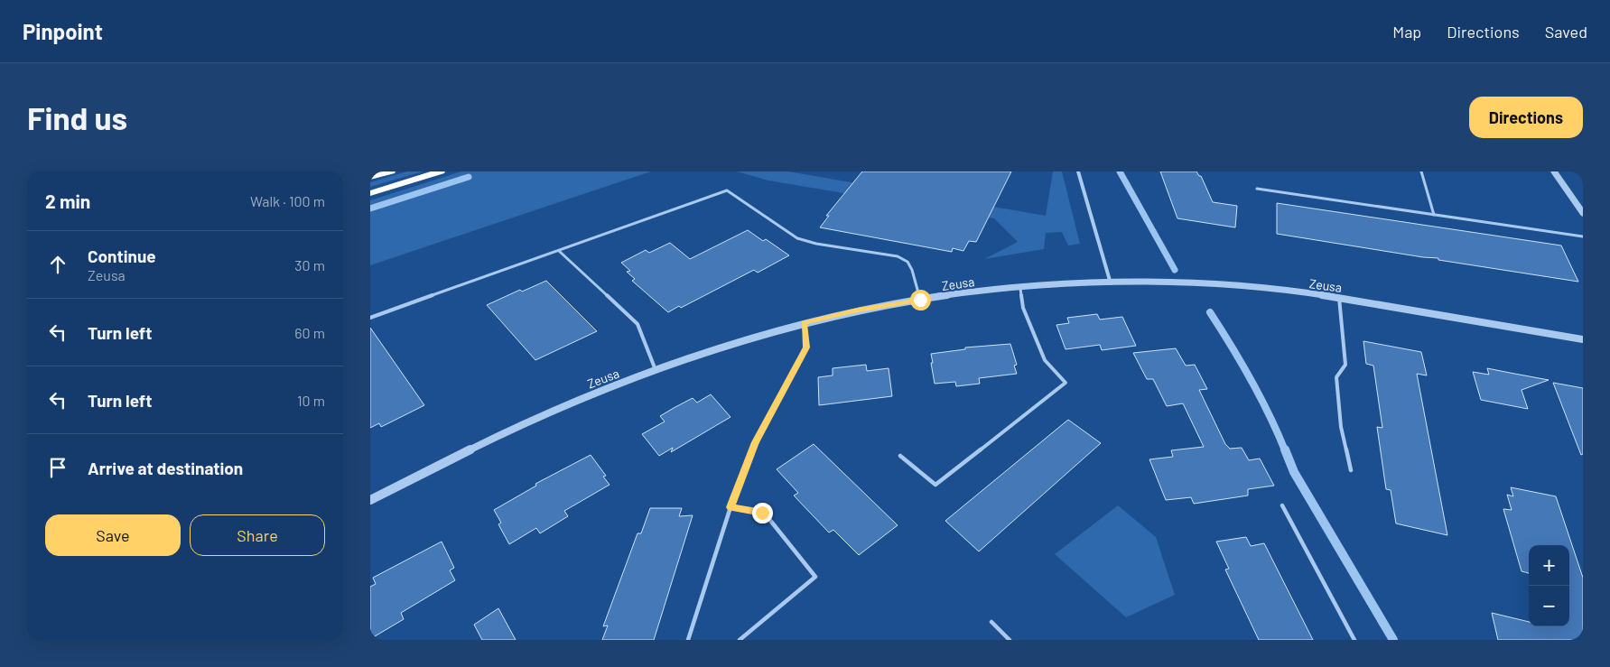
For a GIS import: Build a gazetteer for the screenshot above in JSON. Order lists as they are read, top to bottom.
{
  "streets": {
    "street": ["Zeusa"]
  },
  "page": {
    "header": "Pinpoint",
    "nav": ["Map", "Directions", "Saved"],
    "buttons": [
      "Directions",
      ["Save", "Share"]
    ],
    "title": "Find us",
    "heading": ["2 min", "Walk · 100 m"],
    "list": [
      ["Continue", "Zeusa", "30 m"],
      ["Turn left", "60 m"],
      ["Turn left", "10 m"],
      "Arrive at destination"
    ],
    "map_buttons": ["+", "−"]
  }
}
